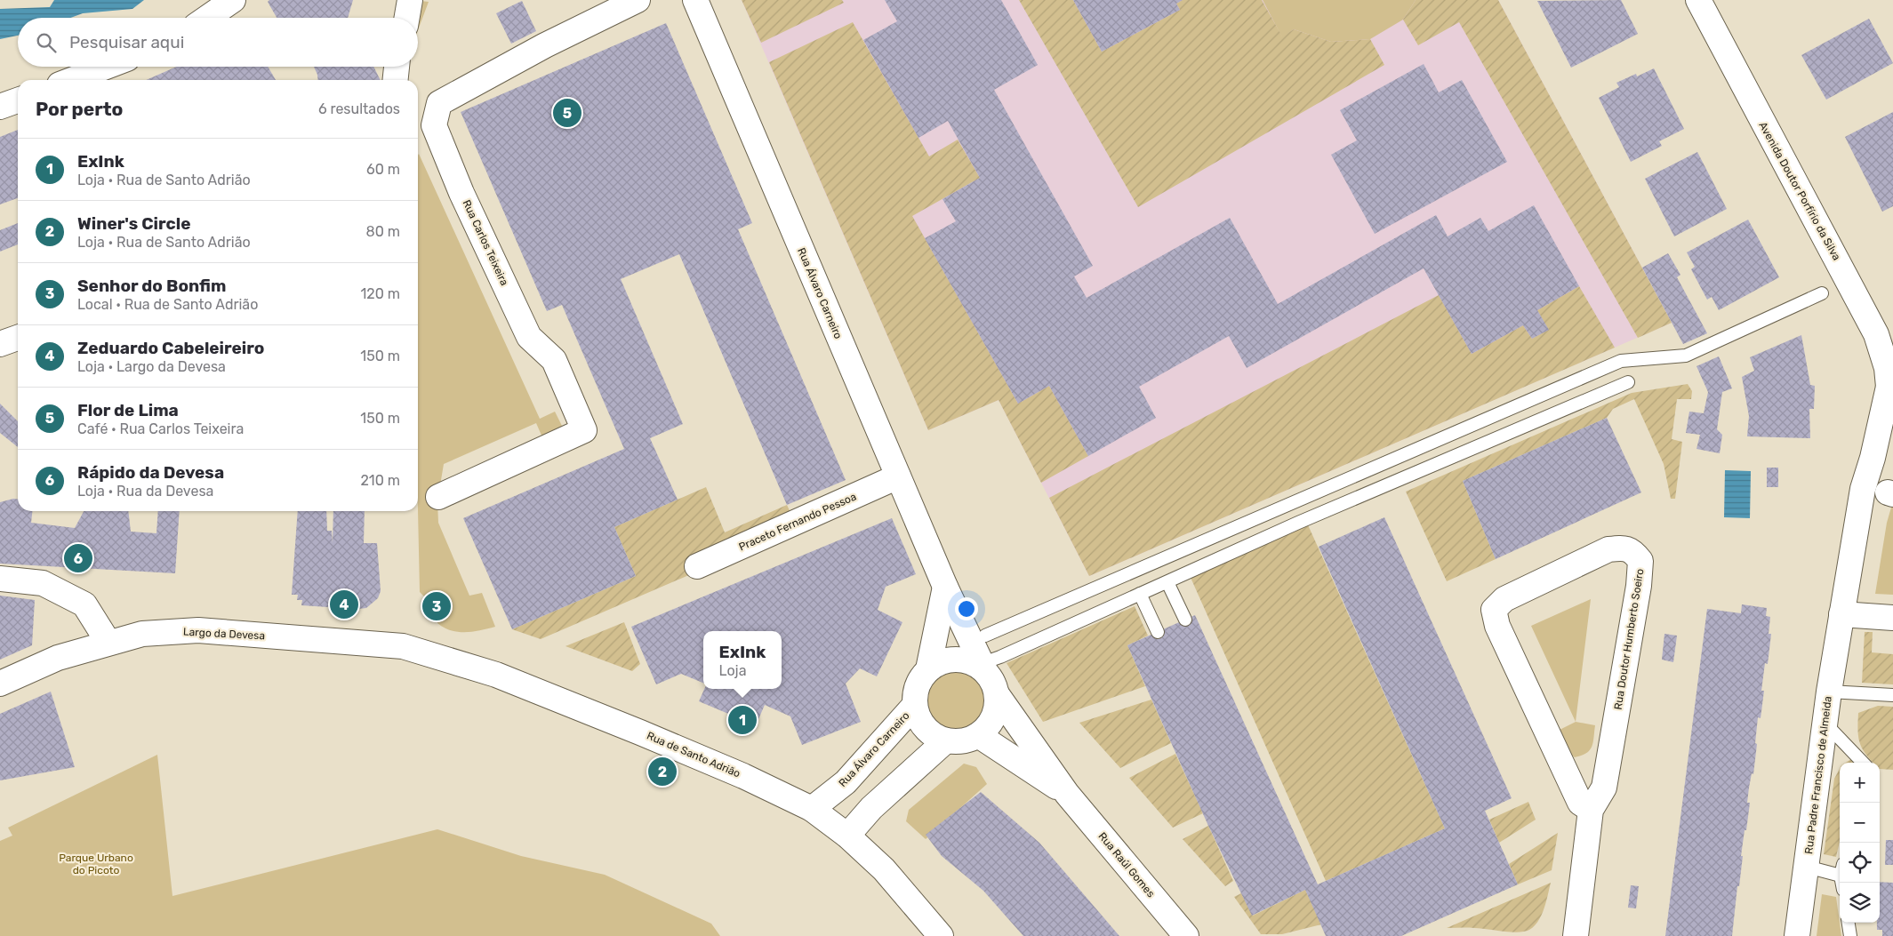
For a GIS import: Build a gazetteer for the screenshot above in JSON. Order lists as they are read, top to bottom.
{
  "streets": {
    "street": [
      "Avenida Doutor Porfírio da Silva",
      "Rua Carlos Teixeira",
      "Rua Álvaro Carneiro",
      "Praceto Fernando Pessoa",
      "Largo da Devesa",
      "Rua Doutor Humberto Soeiro",
      "Rua de Santo Adrião",
      "Rua Padre Francisco de Almeida",
      "Rua Raúl Gomes"
    ]
  },
  "crossings": [
    ["Avenida Doutor Porfírio da Silva", "Rua Padre Francisco de Almeida"],
    ["Rua Álvaro Carneiro", "Praceto Fernando Pessoa"],
    ["Rua Álvaro Carneiro", "Rua de Santo Adrião"],
    ["Rua Álvaro Carneiro", "Rua Raúl Gomes"],
    ["Largo da Devesa", "Rua de Santo Adrião"]
  ],
  "parks": ["Parque Urbano do Picoto"],
  "page": {
    "search": "Pesquisar aqui",
    "heading": ["Por perto", "6 resultados"],
    "pins": [
      "5",
      "6",
      "4",
      "3",
      "1",
      "2"
    ],
    "list": [
      {
        "mark": "1",
        "name": "ExInk",
        "note": "Loja · Rua de Santo Adrião",
        "value": "60 m"
      },
      {
        "mark": "2",
        "name": "Winer's Circle",
        "note": "Loja · Rua de Santo Adrião",
        "value": "80 m"
      },
      {
        "mark": "3",
        "name": "Senhor do Bonfim",
        "note": "Local · Rua de Santo Adrião",
        "value": "120 m"
      },
      {
        "mark": "4",
        "name": "Zeduardo Cabeleireiro",
        "note": "Loja · Largo da Devesa",
        "value": "150 m"
      },
      {
        "mark": "5",
        "name": "Flor de Lima",
        "note": "Café · Rua Carlos Teixeira",
        "value": "150 m"
      },
      {
        "mark": "6",
        "name": "Rápido da Devesa",
        "note": "Loja · Rua da Devesa",
        "value": "210 m"
      }
    ],
    "popup": ["ExInk", "Loja"],
    "map_buttons": ["+", "−"]
  }
}
